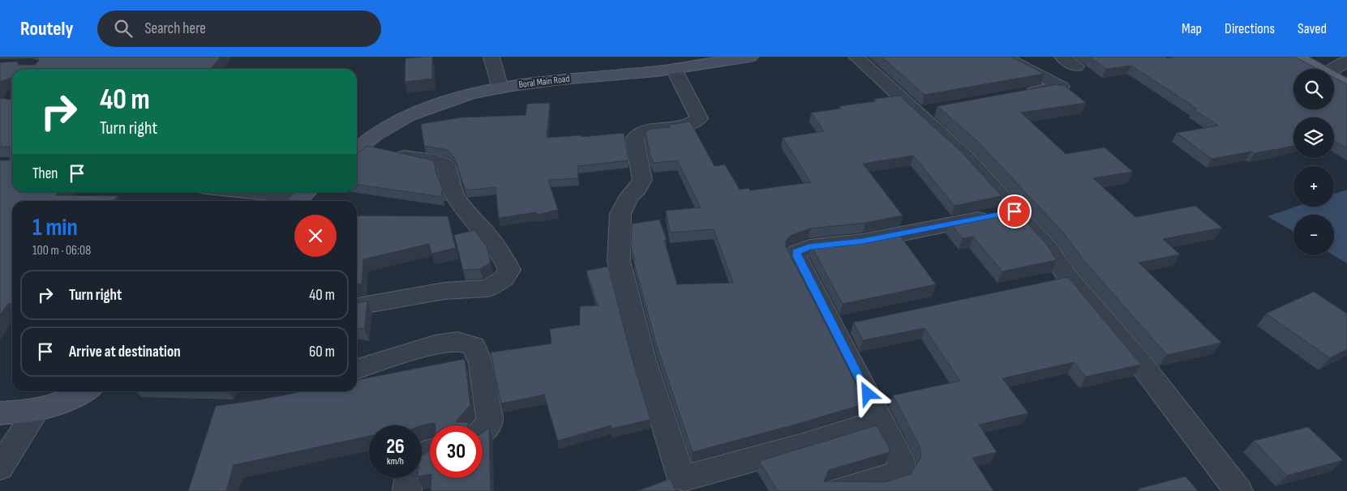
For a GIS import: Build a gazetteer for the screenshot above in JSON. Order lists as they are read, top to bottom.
{
  "streets": {
    "main road": ["Boral Main Road"]
  },
  "page": {
    "header": "Routely",
    "search": "Search here",
    "nav": ["Map", "Directions", "Saved"],
    "map_buttons": ["+", "−"],
    "turn": ["40 m", "Turn right"],
    "then": "Then",
    "heading": ["1 min", "100 m · 06:08"],
    "list": [
      {
        "name": "Turn right",
        "value": "40 m"
      },
      {
        "name": "Arrive at destination",
        "value": "60 m"
      }
    ],
    "speed": "26 km/h",
    "limit": "30"
  }
}
